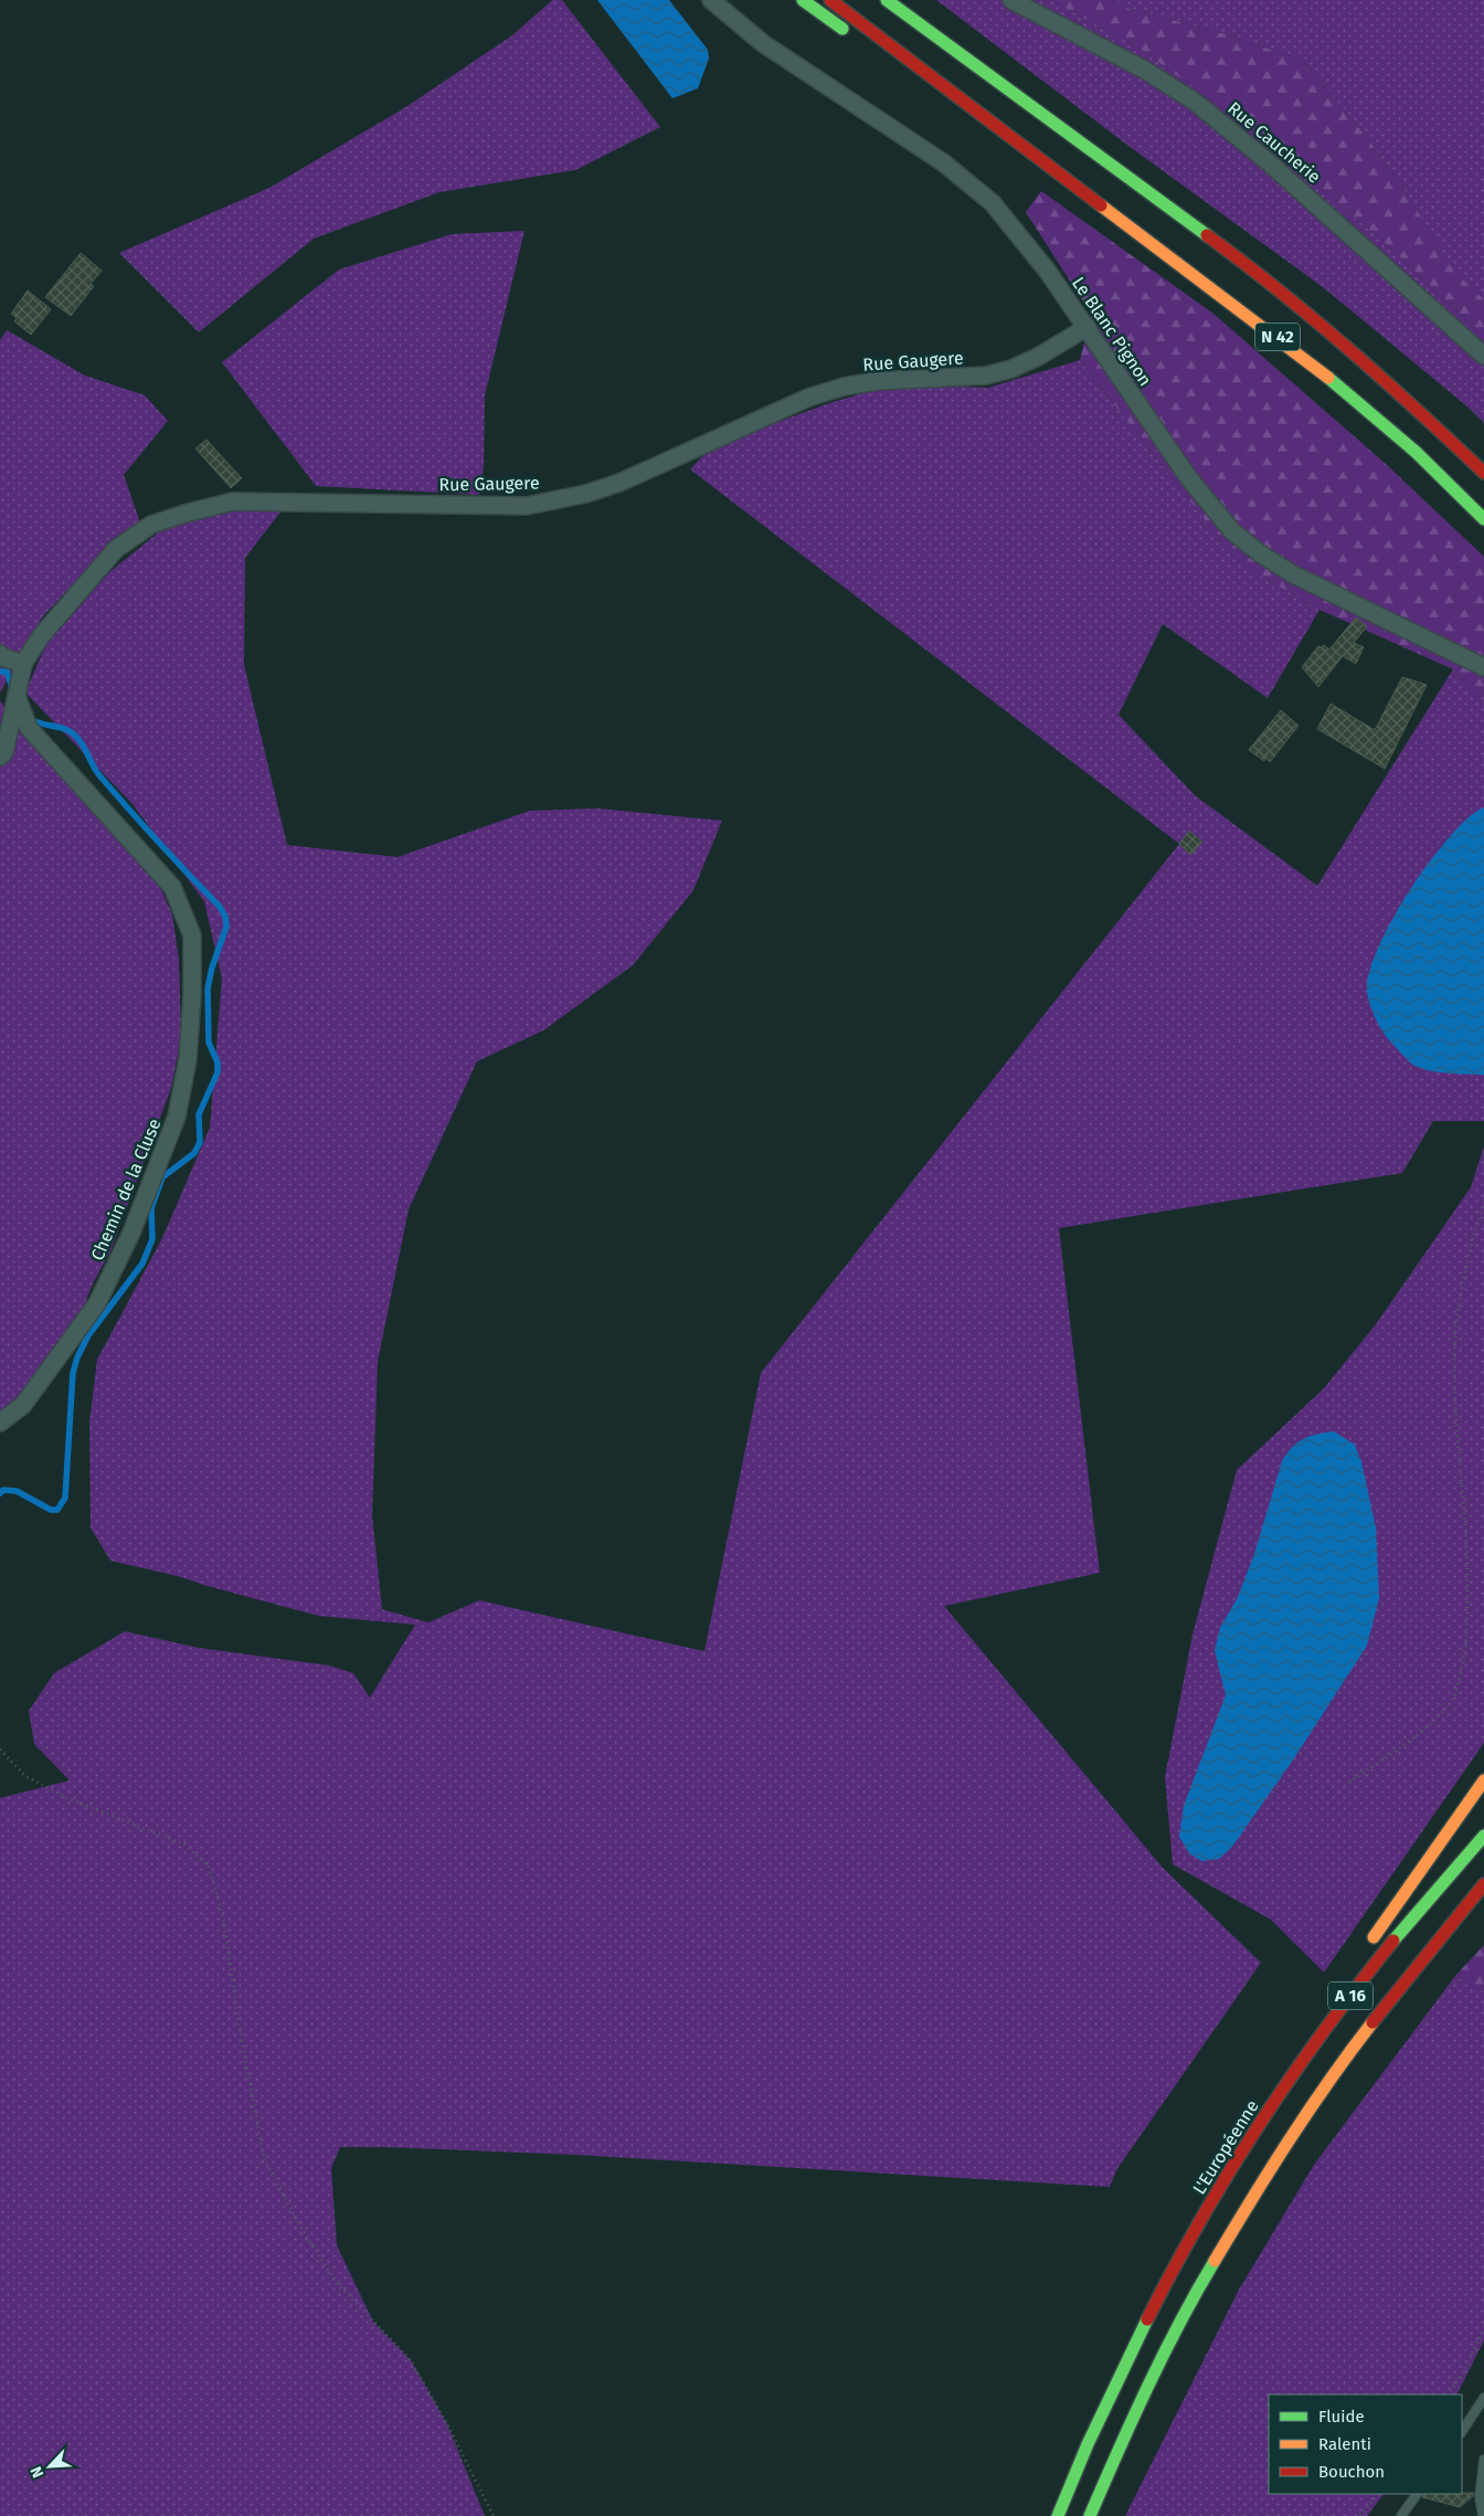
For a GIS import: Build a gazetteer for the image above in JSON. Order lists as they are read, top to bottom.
{
  "streets": {
    "highway": ["N 42", "A 16", "L'Européenne"],
    "street": [
      "Rue Caucherie",
      "Le Blanc Pignon",
      "Rue Gaugere",
      "Chemin de la Cluse"
    ]
  },
  "crossings": [
    ["Le Blanc Pignon", "Rue Gaugere"],
    ["Rue Gaugere", "Chemin de la Cluse"]
  ],
  "legend": ["Fluide", "Ralenti", "Bouchon"],
  "north": "bottom left"
}
